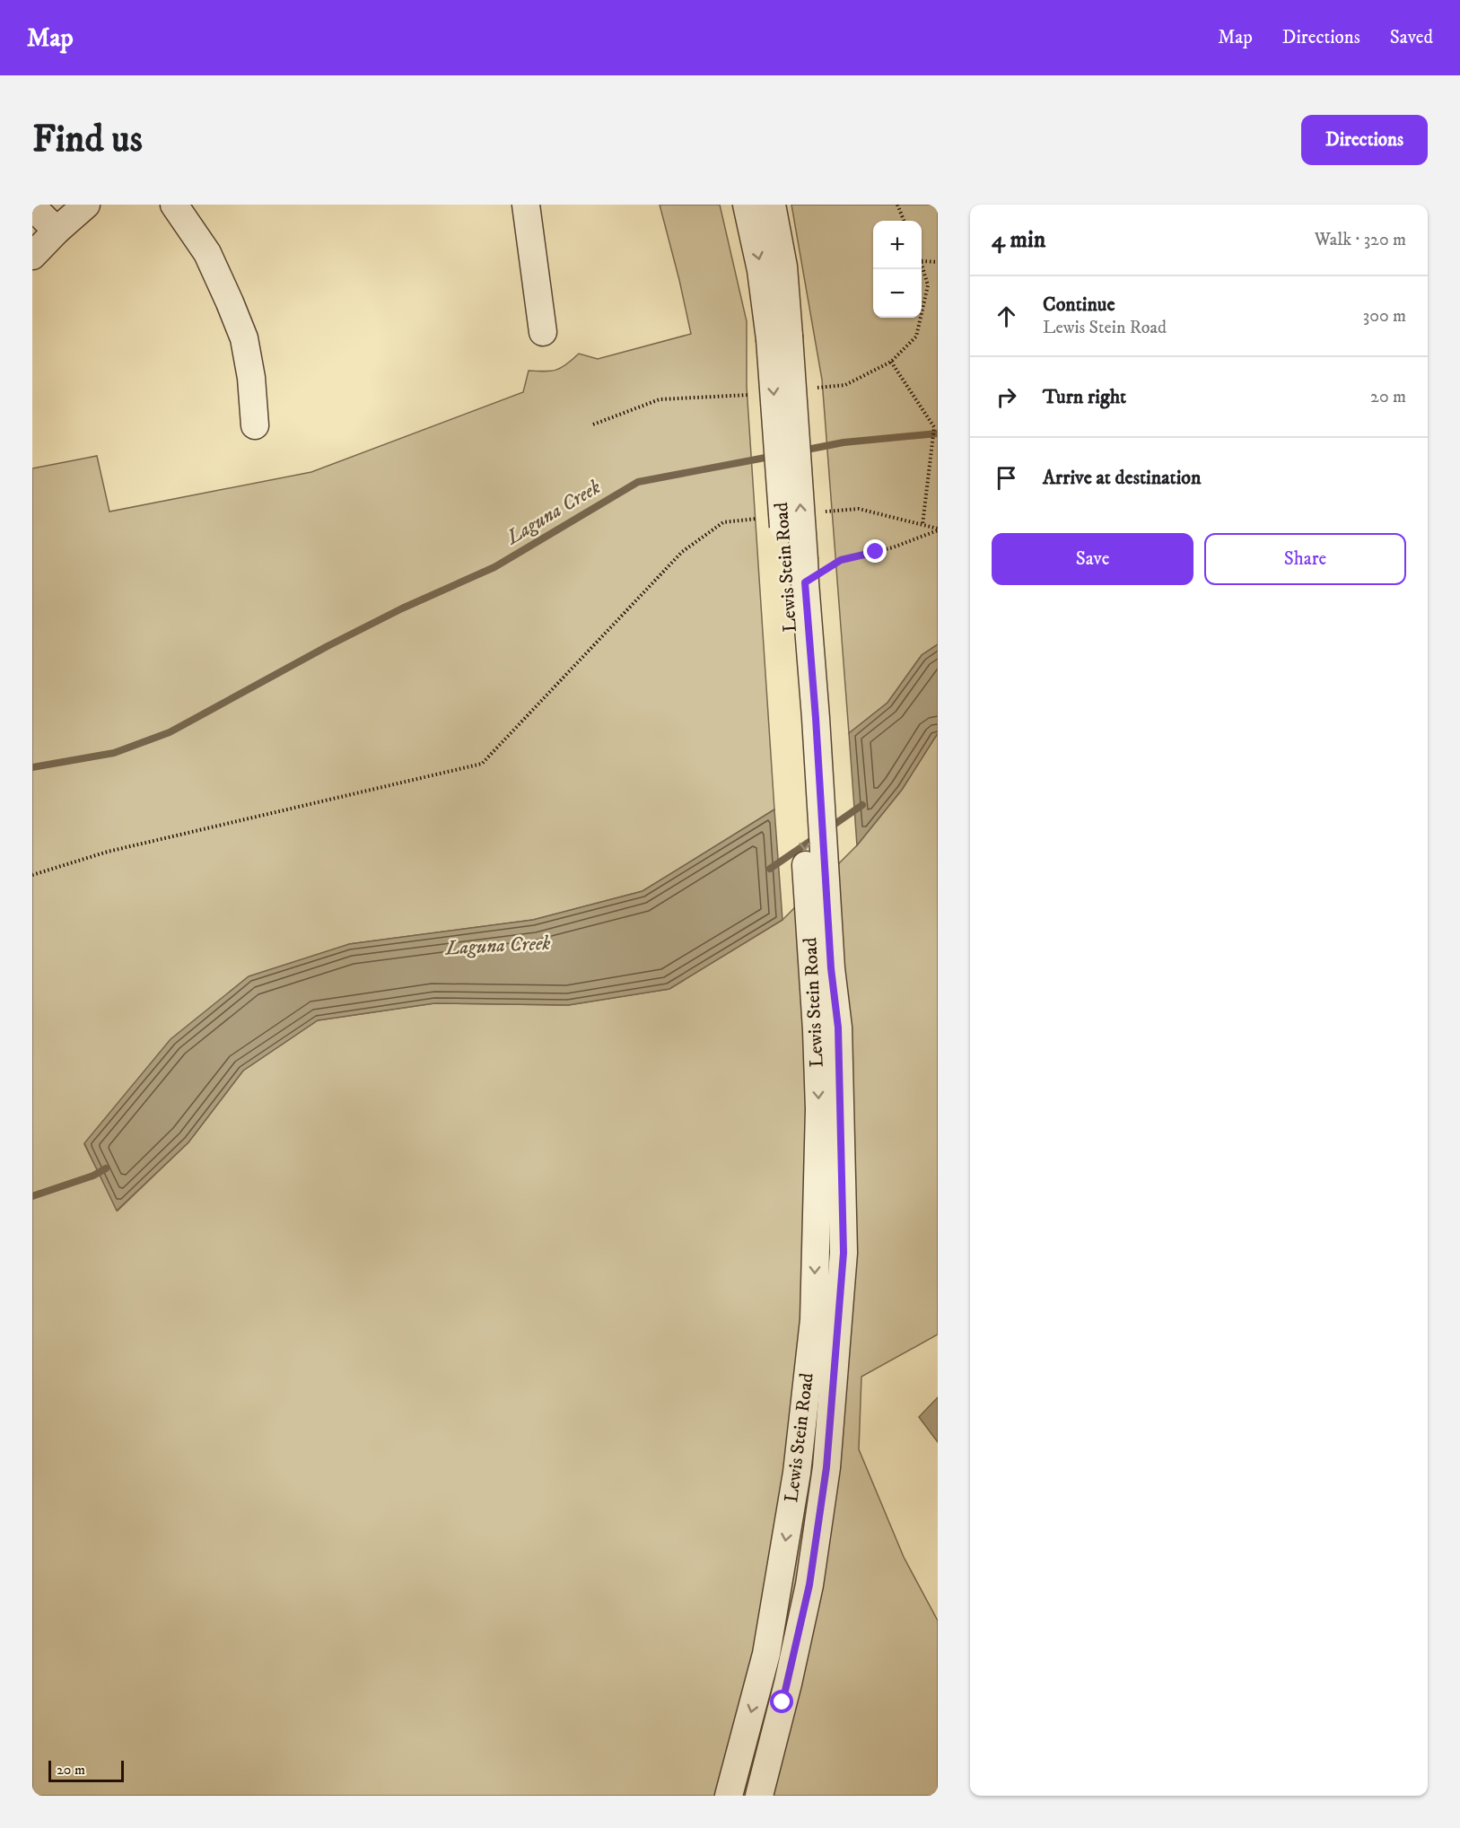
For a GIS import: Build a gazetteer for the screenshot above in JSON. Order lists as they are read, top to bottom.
{
  "streets": {
    "street": ["Lewis Stein Road"]
  },
  "water": ["Laguna Creek"],
  "scale_bar": "20 m",
  "page": {
    "header": "Map",
    "nav": ["Map", "Directions", "Saved"],
    "buttons": [
      "Directions",
      ["Save", "Share"]
    ],
    "title": "Find us",
    "heading": ["4 min", "Walk · 320 m"],
    "map_buttons": ["+", "−"],
    "list": [
      ["Continue", "Lewis Stein Road", "300 m"],
      ["Turn right", "20 m"],
      "Arrive at destination"
    ],
    "scale": "20 m"
  }
}
